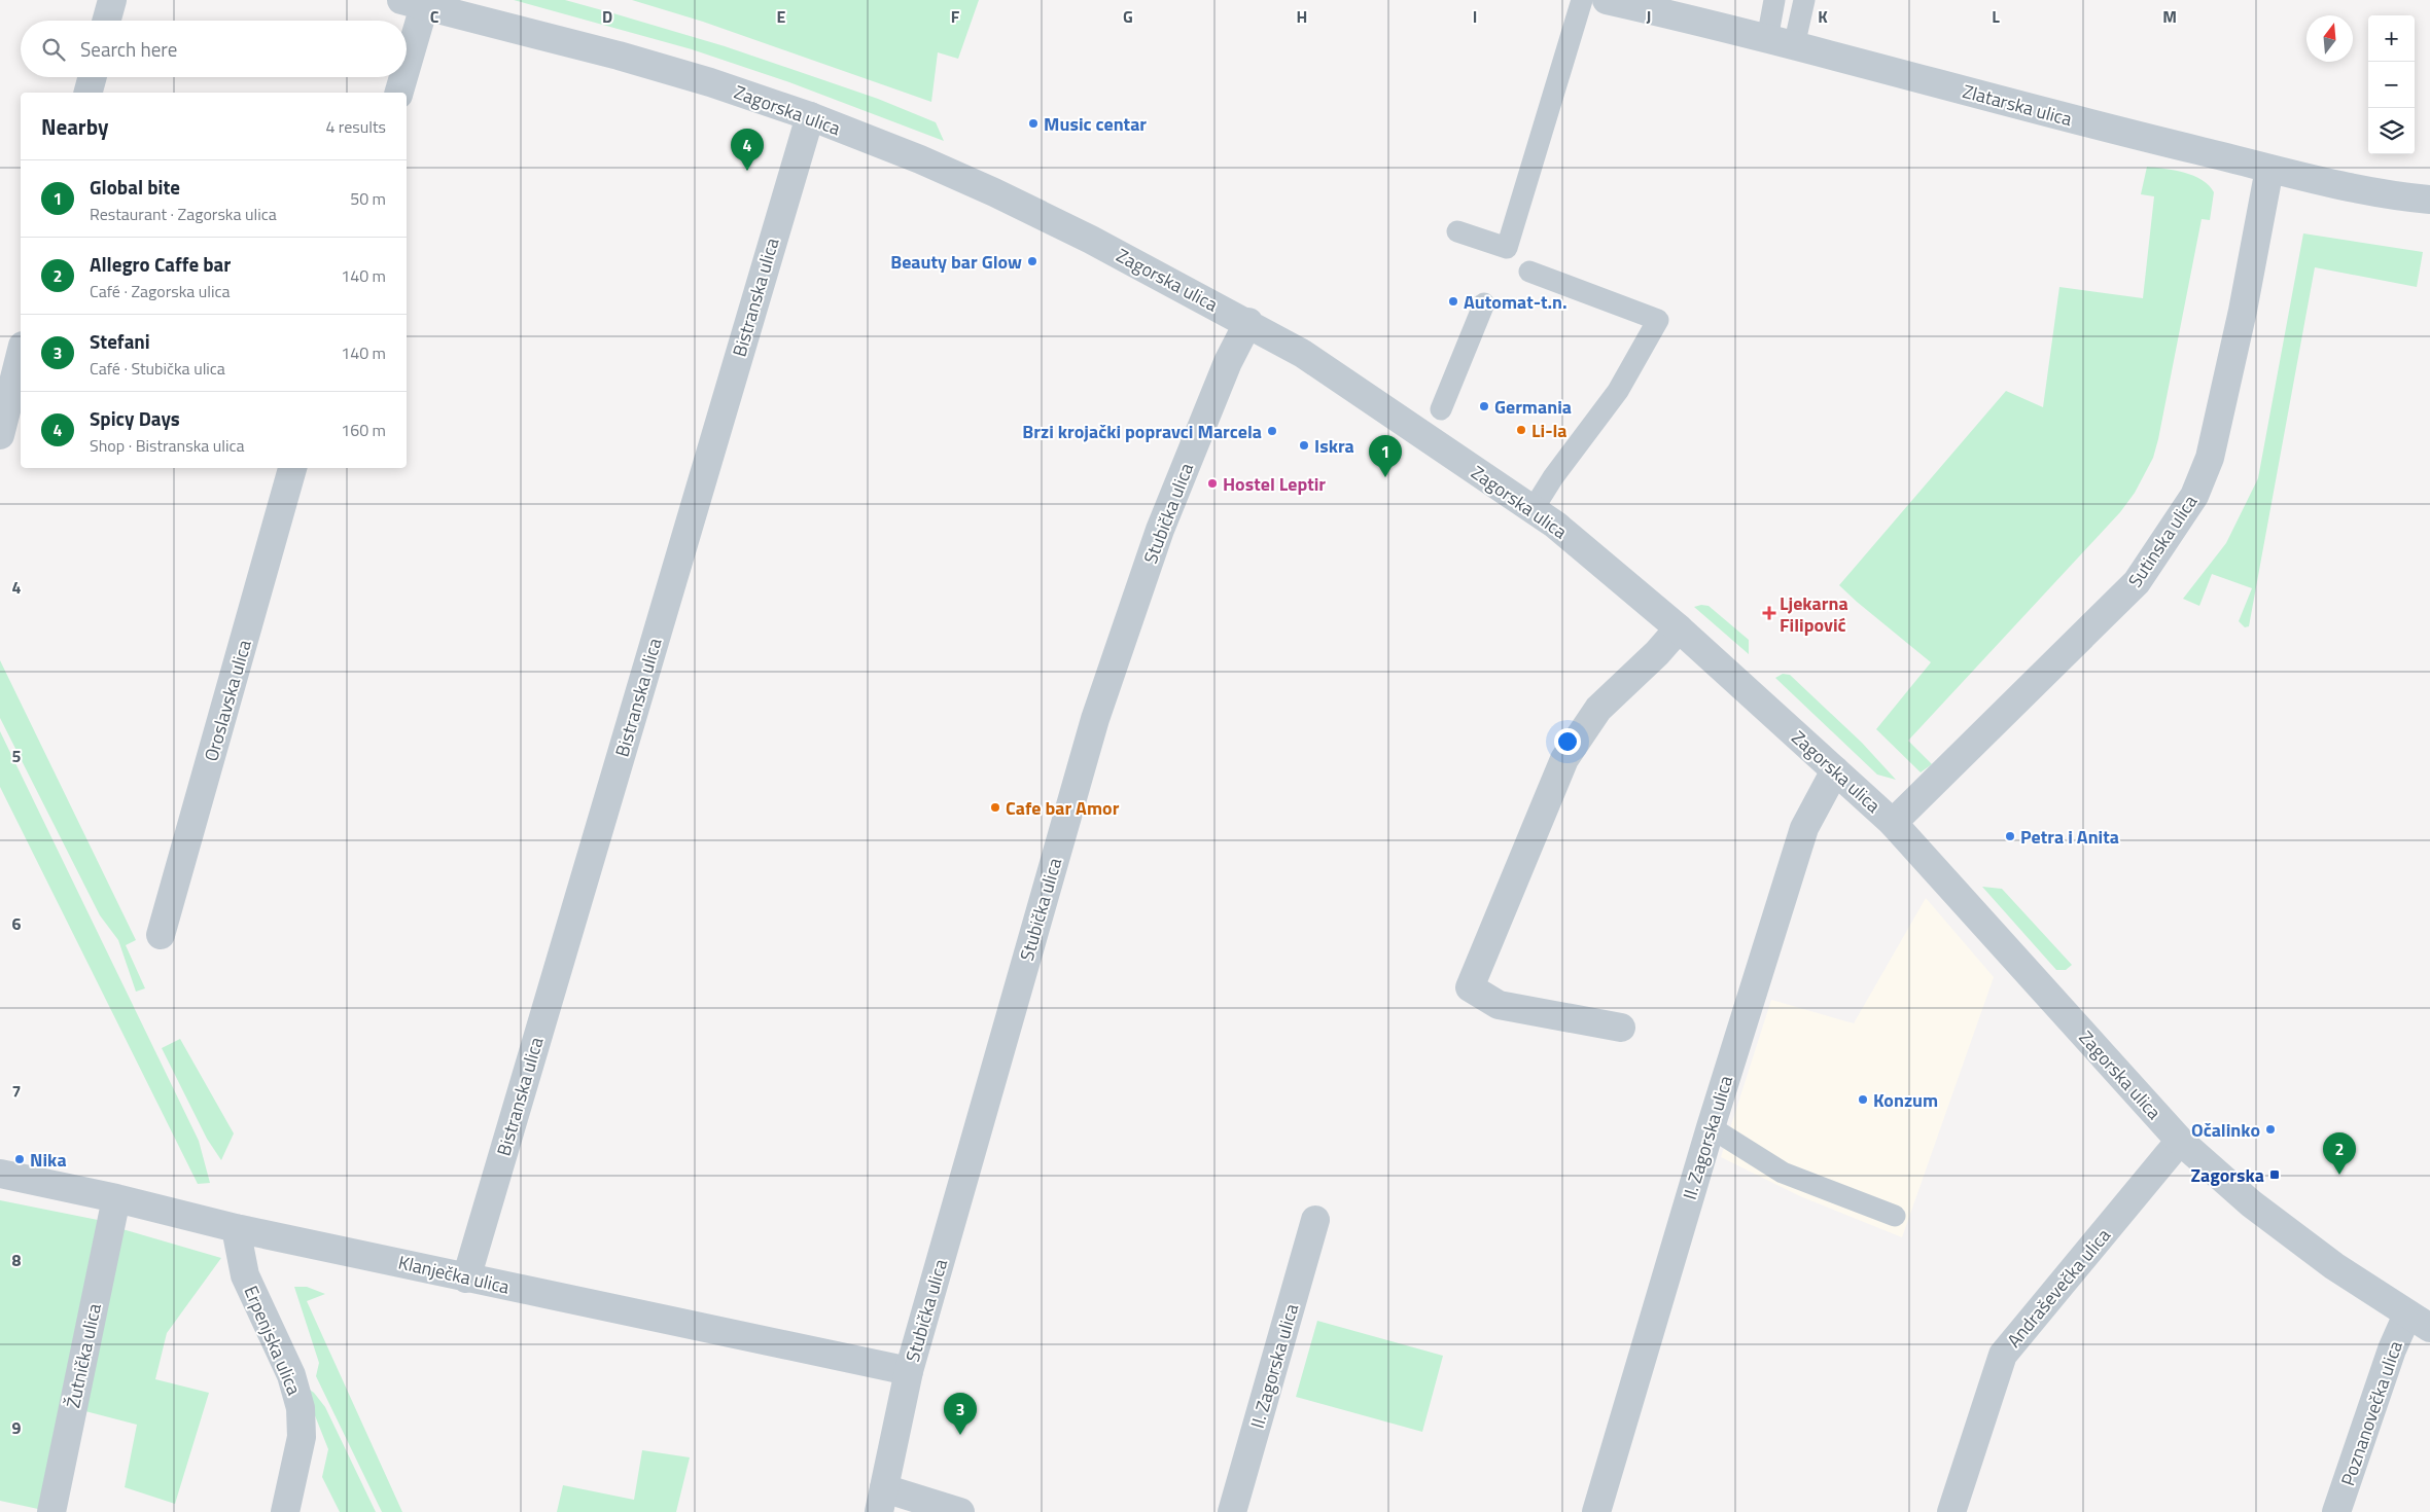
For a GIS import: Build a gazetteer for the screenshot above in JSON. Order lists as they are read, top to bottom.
{
  "streets": {
    "street": [
      "Zlatarska ulica",
      "Zagorska ulica",
      "Bistranska ulica",
      "Stubička ulica",
      "Sutinska ulica",
      "Oroslavska ulica",
      "II. Zagorska ulica",
      "Klanječka ulica",
      "Andraševečka ulica",
      "Erpenjska ulica",
      "Žutnička ulica",
      "Poznanovečka ulica"
    ]
  },
  "crossings": [
    ["Zlatarska ulica", "Sutinska ulica"],
    ["Zagorska ulica", "Bistranska ulica"],
    ["Zagorska ulica", "Stubička ulica"],
    ["Zagorska ulica", "Sutinska ulica"],
    ["Zagorska ulica", "II. Zagorska ulica"],
    ["Zagorska ulica", "Andraševečka ulica"],
    ["Zagorska ulica", "Poznanovečka ulica"],
    ["Bistranska ulica", "Klanječka ulica"],
    ["Stubička ulica", "Klanječka ulica"],
    ["Klanječka ulica", "Erpenjska ulica"],
    ["Klanječka ulica", "Žutnička ulica"]
  ],
  "places": {
    "other": [
      "Music centar",
      "Beauty bar Glow",
      "Automat-t.n.",
      "Germania",
      "Li-la",
      "Brzi krojački popravci Marcela",
      "Iskra",
      "Hostel Leptir",
      "Cafe bar Amor",
      "Petra i Anita",
      "Konzum",
      "Očalinko",
      "Nika"
    ],
    "health": ["Ljekarna Filipović"],
    "transit": ["Zagorska"]
  },
  "north": "top",
  "page": {
    "map_buttons": ["+", "−"],
    "search": "Search here",
    "heading": ["Nearby", "4 results"],
    "pins": [
      "4",
      "1",
      "2",
      "3"
    ],
    "list": [
      {
        "mark": "1",
        "name": "Global bite",
        "note": "Restaurant · Zagorska ulica",
        "value": "50 m"
      },
      {
        "mark": "2",
        "name": "Allegro Caffe bar",
        "note": "Café · Zagorska ulica",
        "value": "140 m"
      },
      {
        "mark": "3",
        "name": "Stefani",
        "note": "Café · Stubička ulica",
        "value": "140 m"
      },
      {
        "mark": "4",
        "name": "Spicy Days",
        "note": "Shop · Bistranska ulica",
        "value": "160 m"
      }
    ]
  },
  "grid": {
    "columns": [
      "C",
      "D",
      "E",
      "F",
      "G",
      "H",
      "I",
      "J",
      "K",
      "L",
      "M"
    ],
    "rows": [
      "4",
      "5",
      "6",
      "7",
      "8",
      "9"
    ]
  }
}
